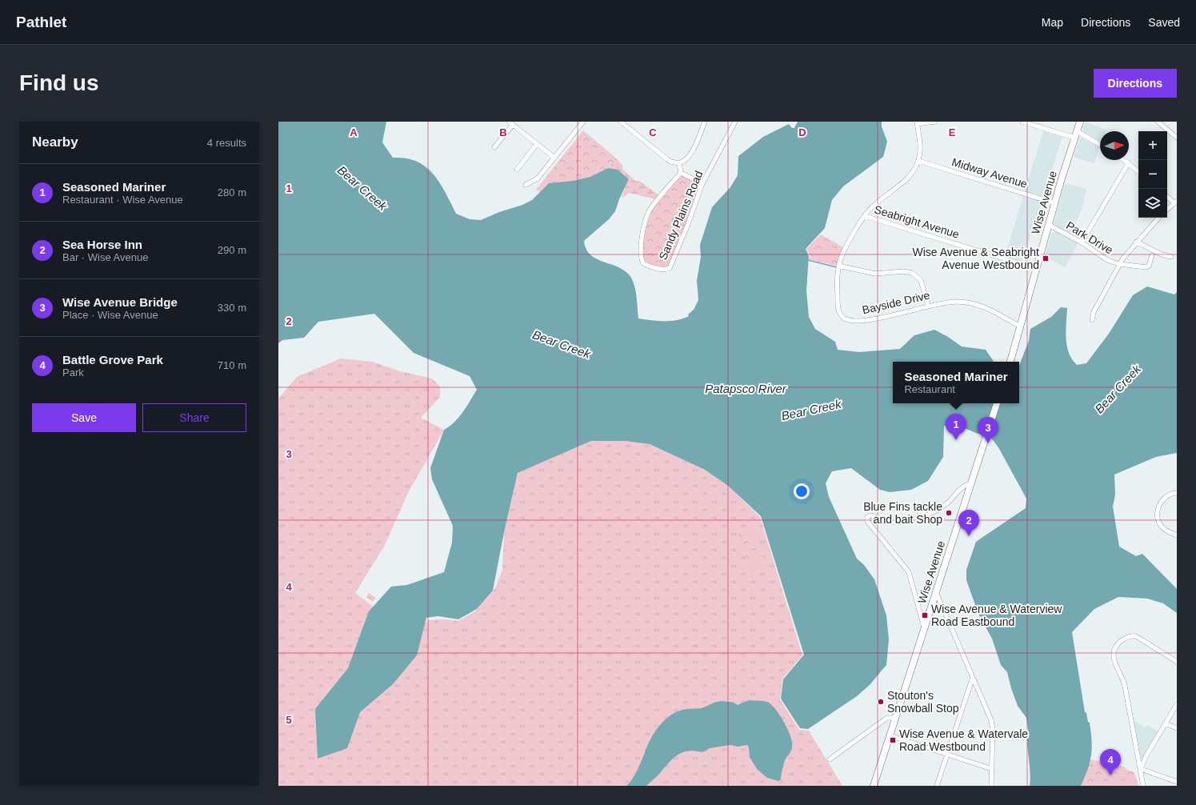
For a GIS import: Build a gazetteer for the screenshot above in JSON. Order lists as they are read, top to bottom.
{
  "streets": {
    "main road": ["Wise Avenue"],
    "street": [
      "Midway Avenue",
      "Sandy Plains Road",
      "Seabright Avenue",
      "Park Drive",
      "Bayside Drive"
    ]
  },
  "crossings": [
    ["Midway Avenue", "Wise Avenue"],
    ["Midway Avenue", "Bayside Drive"],
    ["Wise Avenue", "Seabright Avenue"],
    ["Wise Avenue", "Park Drive"],
    ["Wise Avenue", "Bayside Drive"],
    ["Seabright Avenue", "Bayside Drive"]
  ],
  "water": ["Bear Creek", "Patapsco River"],
  "places": {
    "transit": ["Wise Avenue & Seabright Avenue Westbound", "Wise Avenue & Waterview Road Eastbound", "Wise Avenue & Watervale Road Westbound"],
    "other": ["Blue Fins tackle and bait Shop", "Stouton's Snowball Stop"]
  },
  "north": "right",
  "page": {
    "header": "Pathlet",
    "nav": ["Map", "Directions", "Saved"],
    "buttons": [
      "Directions",
      ["Save", "Share"]
    ],
    "title": "Find us",
    "heading": ["Nearby", "4 results"],
    "map_buttons": ["+", "−"],
    "list": [
      {
        "mark": "1",
        "name": "Seasoned Mariner",
        "note": "Restaurant · Wise Avenue",
        "value": "280 m"
      },
      {
        "mark": "2",
        "name": "Sea Horse Inn",
        "note": "Bar · Wise Avenue",
        "value": "290 m"
      },
      {
        "mark": "3",
        "name": "Wise Avenue Bridge",
        "note": "Place · Wise Avenue",
        "value": "330 m"
      },
      {
        "mark": "4",
        "name": "Battle Grove Park",
        "note": "Park",
        "value": "710 m"
      }
    ],
    "popup": ["Seasoned Mariner", "Restaurant"],
    "pins": [
      "1",
      "3",
      "2",
      "4"
    ]
  },
  "grid": {
    "columns": [
      "A",
      "B",
      "C",
      "D",
      "E"
    ],
    "rows": [
      "1",
      "2",
      "3",
      "4",
      "5"
    ]
  }
}
